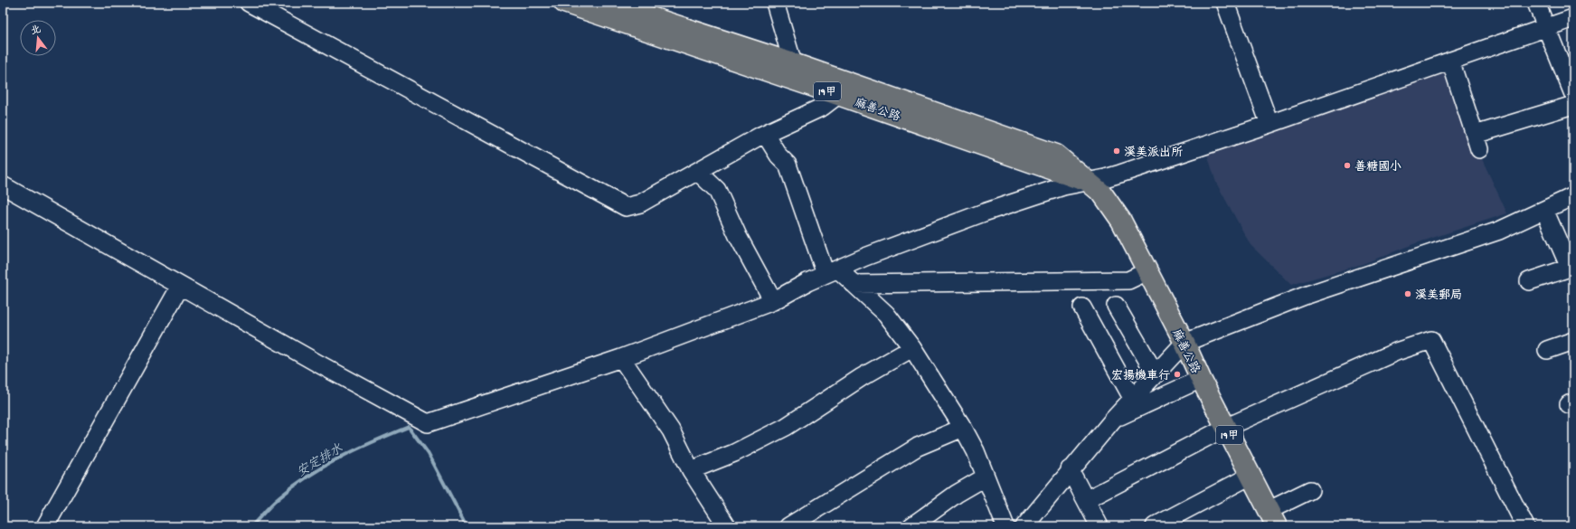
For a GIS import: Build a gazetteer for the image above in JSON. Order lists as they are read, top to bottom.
{
  "streets": {
    "main road": ["19甲", "麻善公路"]
  },
  "water": ["安定排水"],
  "places": [
    "溪美派出所",
    "善糖國小",
    "溪美郵局",
    "宏揚機車行"
  ],
  "north": "top"
}
